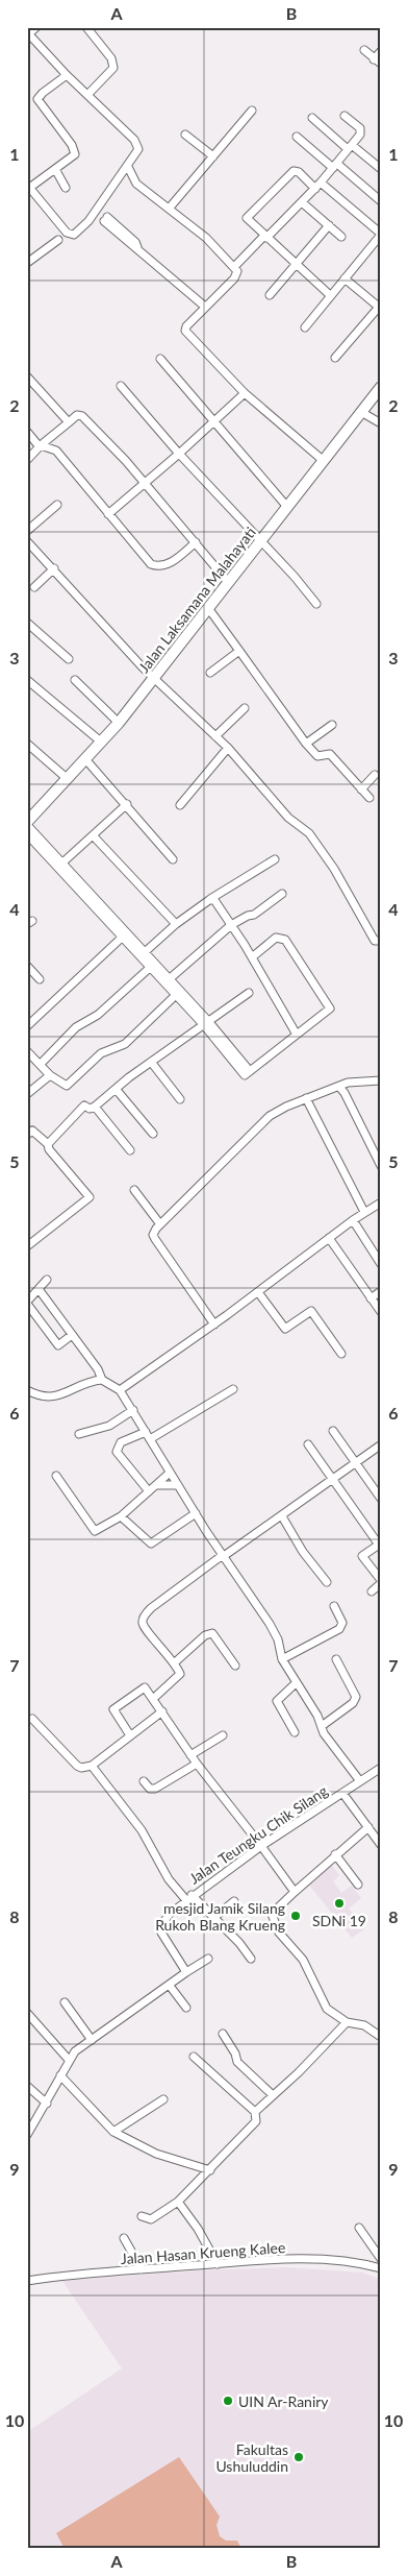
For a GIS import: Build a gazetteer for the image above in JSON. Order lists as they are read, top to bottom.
{
  "streets": {
    "highway": ["Jalan Laksamana Malahayati"],
    "street": ["Jalan Teungku Chik Silang", "Jalan Hasan Krueng Kalee"]
  },
  "places": [
    "SDNi 19",
    "mesjid Jamik Silang Rukoh Blang Krueng",
    "UIN Ar-Raniry",
    "Fakultas Ushuluddin"
  ],
  "grid": {
    "columns": ["A", "B"],
    "rows": [
      "1",
      "2",
      "3",
      "4",
      "5",
      "6",
      "7",
      "8",
      "9",
      "10"
    ]
  }
}
